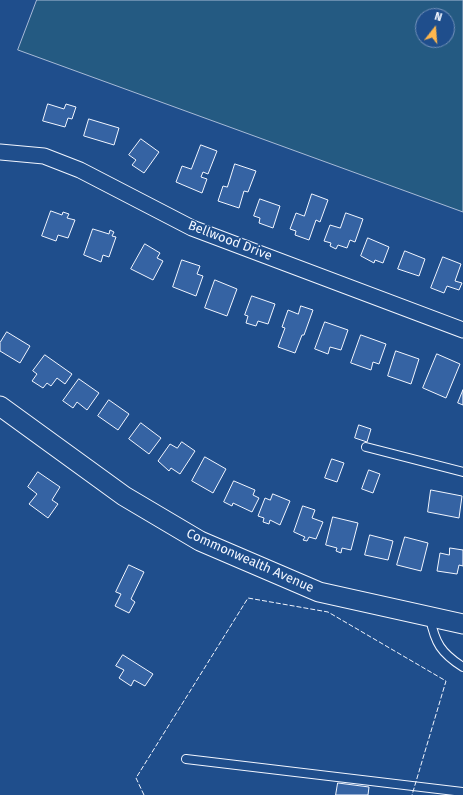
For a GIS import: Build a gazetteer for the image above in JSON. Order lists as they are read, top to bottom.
{
  "streets": {
    "street": ["Bellwood Drive", "Commonwealth Avenue"]
  },
  "north": "top"
}
